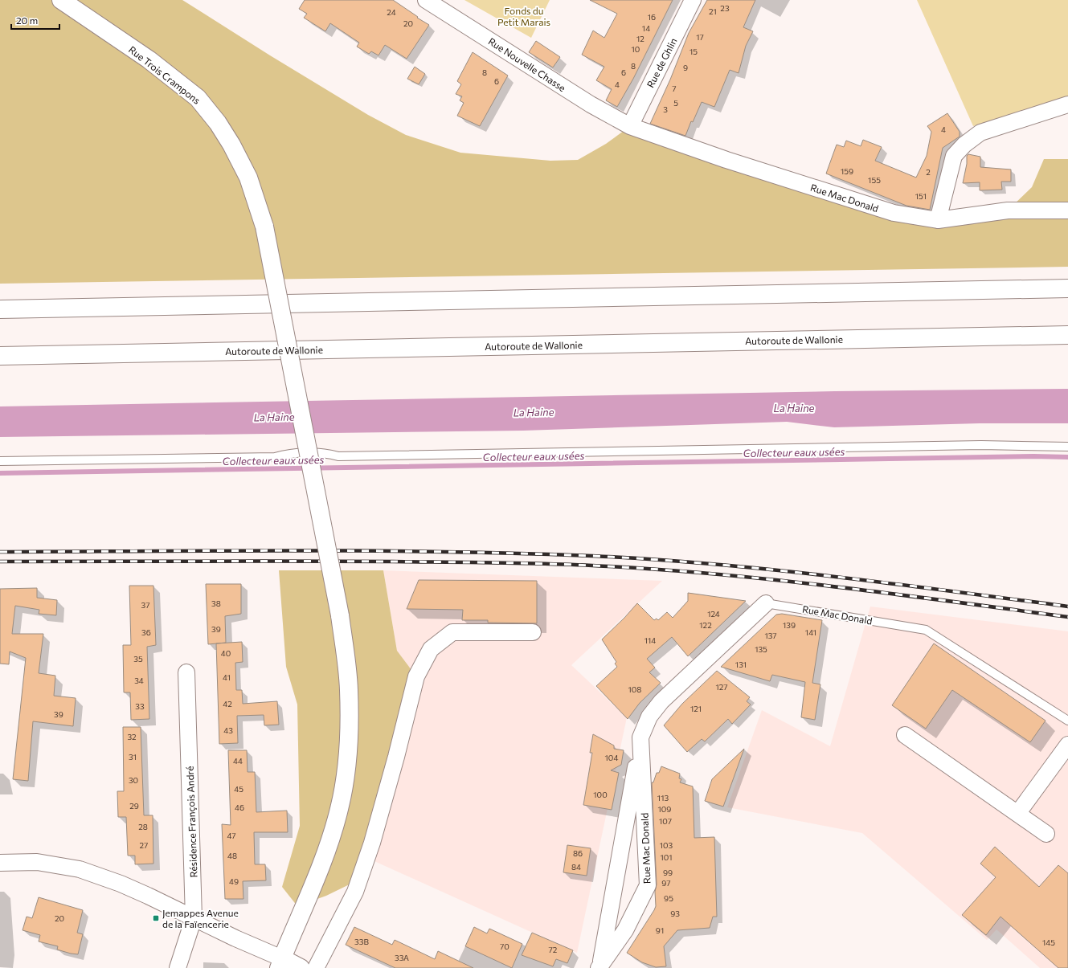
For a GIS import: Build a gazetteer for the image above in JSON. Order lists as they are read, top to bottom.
{
  "streets": {
    "main road": ["Rue Trois Crampons", "Autoroute de Wallonie"],
    "street": [
      "Rue de Ghlin",
      "Rue Nouvelle Chasse",
      "Rue Mac Donald",
      "Résidence François André"
    ]
  },
  "crossings": [
    ["Rue de Ghlin", "Rue Nouvelle Chasse"],
    ["Rue de Ghlin", "Rue Mac Donald"],
    ["Rue Nouvelle Chasse", "Rue Mac Donald"]
  ],
  "water": ["La Haine", "Collecteur eaux usées"],
  "parks": ["Fonds du Petit Marais"],
  "places": {
    "transit": ["Jemappes Avenue de la Faïencerie"]
  },
  "house_numbers": [
    "23",
    "21",
    "24",
    "16",
    "20",
    "14",
    "17",
    "12",
    "10",
    "15",
    "8",
    "9",
    "8",
    "6",
    "6",
    "4",
    "7",
    "5",
    "3",
    "4",
    "159",
    "2",
    "155",
    "151",
    "38",
    "37",
    "124",
    "122",
    "139",
    "39",
    "36",
    "141",
    "137",
    "114",
    "135",
    "40",
    "35",
    "131",
    "41",
    "34",
    "127",
    "108",
    "42",
    "33",
    "121",
    "39",
    "43",
    "32",
    "31",
    "104",
    "44",
    "30",
    "45",
    "100",
    "113",
    "29",
    "46",
    "109",
    "107",
    "28",
    "47",
    "27",
    "103",
    "86",
    "48",
    "101",
    "84",
    "99",
    "49",
    "97",
    "95",
    "93",
    "20",
    "91",
    "33B",
    "145",
    "70",
    "72",
    "33A"
  ],
  "scale_bar": "20 m"
}
